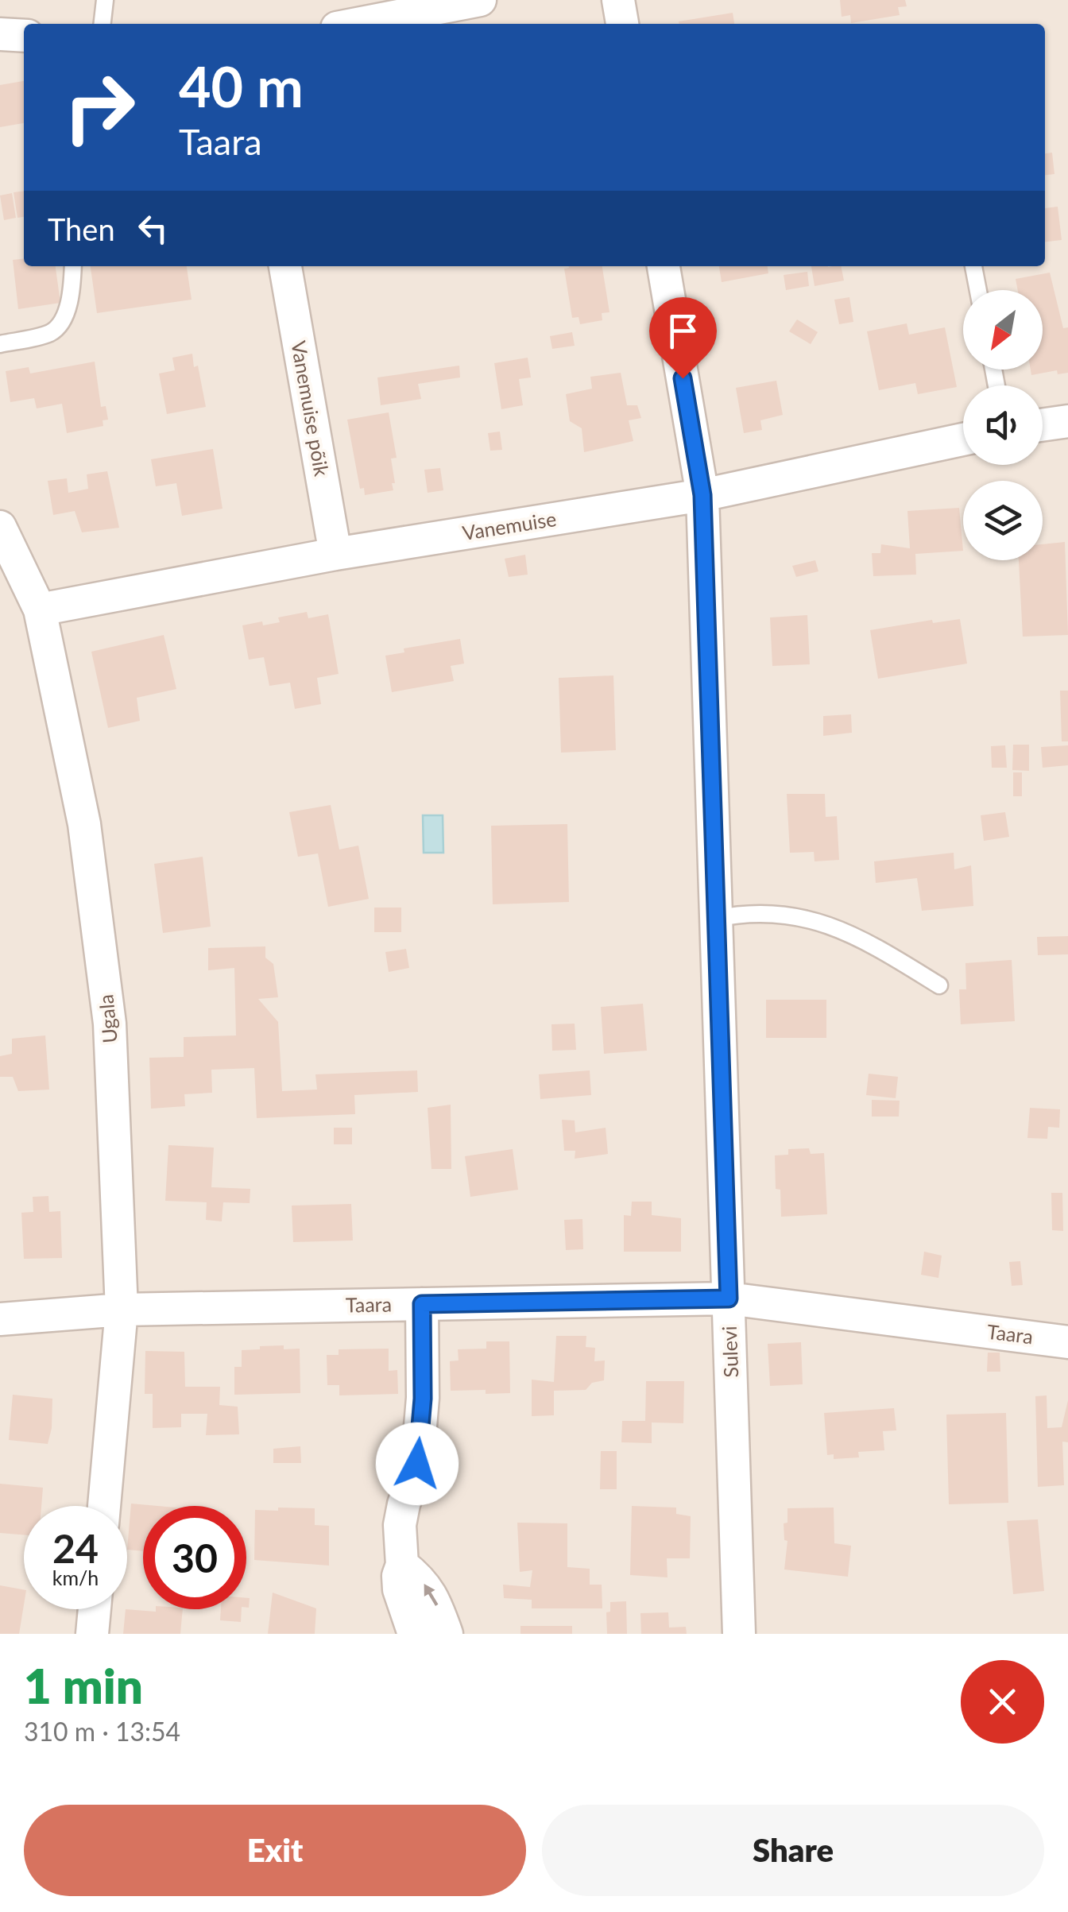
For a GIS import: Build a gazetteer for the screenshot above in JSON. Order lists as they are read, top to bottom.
{
  "streets": {
    "street": [
      "Vanemuise põik",
      "Vanemuise",
      "Ugala",
      "Taara",
      "Sulevi"
    ]
  },
  "crossings": [
    ["Vanemuise põik", "Vanemuise"],
    ["Vanemuise", "Ugala"],
    ["Vanemuise", "Sulevi"],
    ["Ugala", "Taara"],
    ["Taara", "Sulevi"]
  ],
  "north": "bottom left",
  "page": {
    "turn": ["40 m", "Taara"],
    "then": "Then",
    "speed": "24 km/h",
    "limit": "30",
    "heading": ["1 min", "310 m · 13:54"],
    "buttons": ["Exit", "Share"]
  }
}
